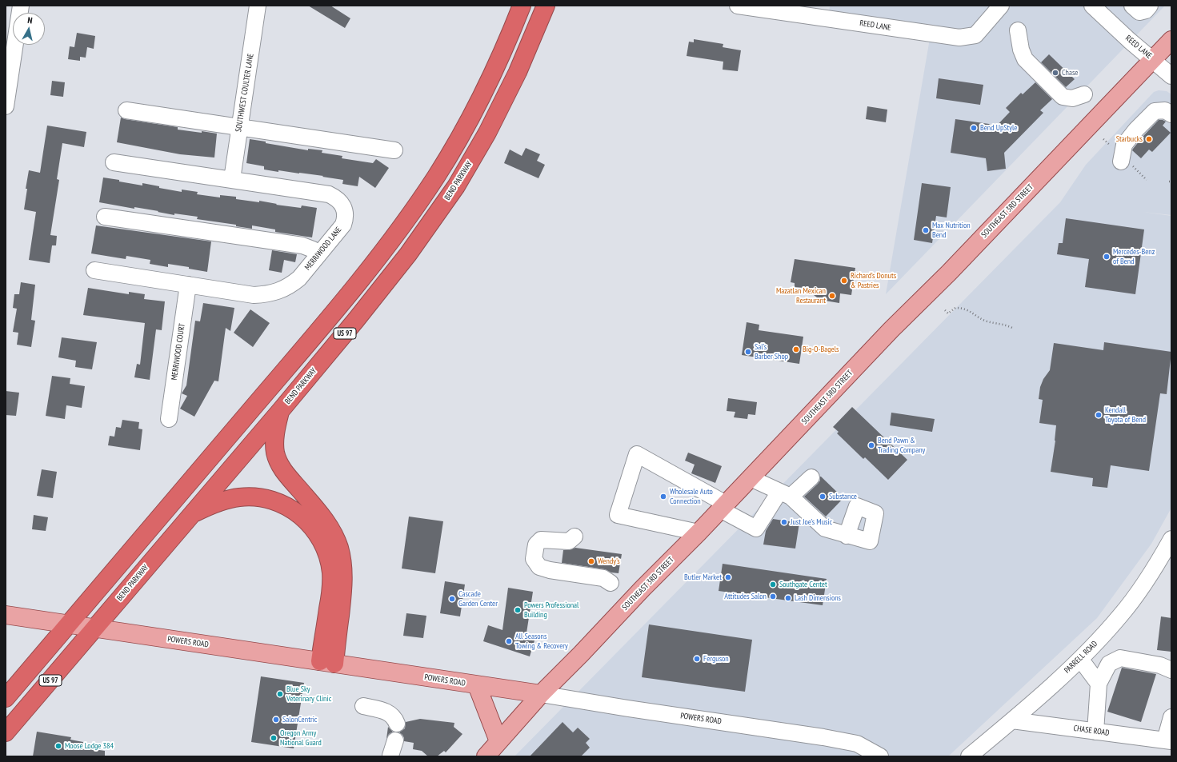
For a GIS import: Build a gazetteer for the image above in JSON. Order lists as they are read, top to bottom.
{
  "streets": {
    "highway": ["BEND PARKWAY", "US 97"],
    "main road": ["SOUTHEAST 3RD STREET", "POWERS ROAD"],
    "street": [
      "REED LANE",
      "SOUTHWEST COULTER LANE",
      "MERRIWOOD LANE",
      "MERRIWOOD COURT",
      "PARRELL ROAD",
      "CHASE ROAD"
    ]
  },
  "crossings": [
    ["REED LANE", "SOUTHEAST 3RD STREET"],
    ["SOUTHWEST COULTER LANE", "MERRIWOOD LANE"],
    ["BEND PARKWAY", "POWERS ROAD"],
    ["SOUTHEAST 3RD STREET", "POWERS ROAD"],
    ["MERRIWOOD LANE", "MERRIWOOD COURT"],
    ["US 97", "POWERS ROAD"],
    ["PARRELL ROAD", "CHASE ROAD"]
  ],
  "places": [
    "Chase",
    "Bend UpStyle",
    "Starbucks",
    "Max Nutrition Bend",
    "Mercedes-Benz of Bend",
    "Richard’s Donuts & Pastries",
    "Mazatlan Mexican Restaurant",
    "Big-O-Bagels",
    "Sal’s Barber Shop",
    "Kendall Toyota of Bend",
    "Bend Pawn & Trading Company",
    "Wholesale Auto Connection",
    "Substance",
    "Just Joe’s Music",
    "Wendy's",
    "Butler Market",
    "Southgate Centet",
    "Attitudes Salon",
    "Lash Dimensions",
    "Cascade Garden Center",
    "Powers Professional Building",
    "All Seasons Towing & Recovery",
    "Ferguson",
    "Blue Sky Veterinary Clinic",
    "SalonCentric",
    "Oregon Army National Guard",
    "Moose Lodge 384"
  ],
  "north": "top"
}
